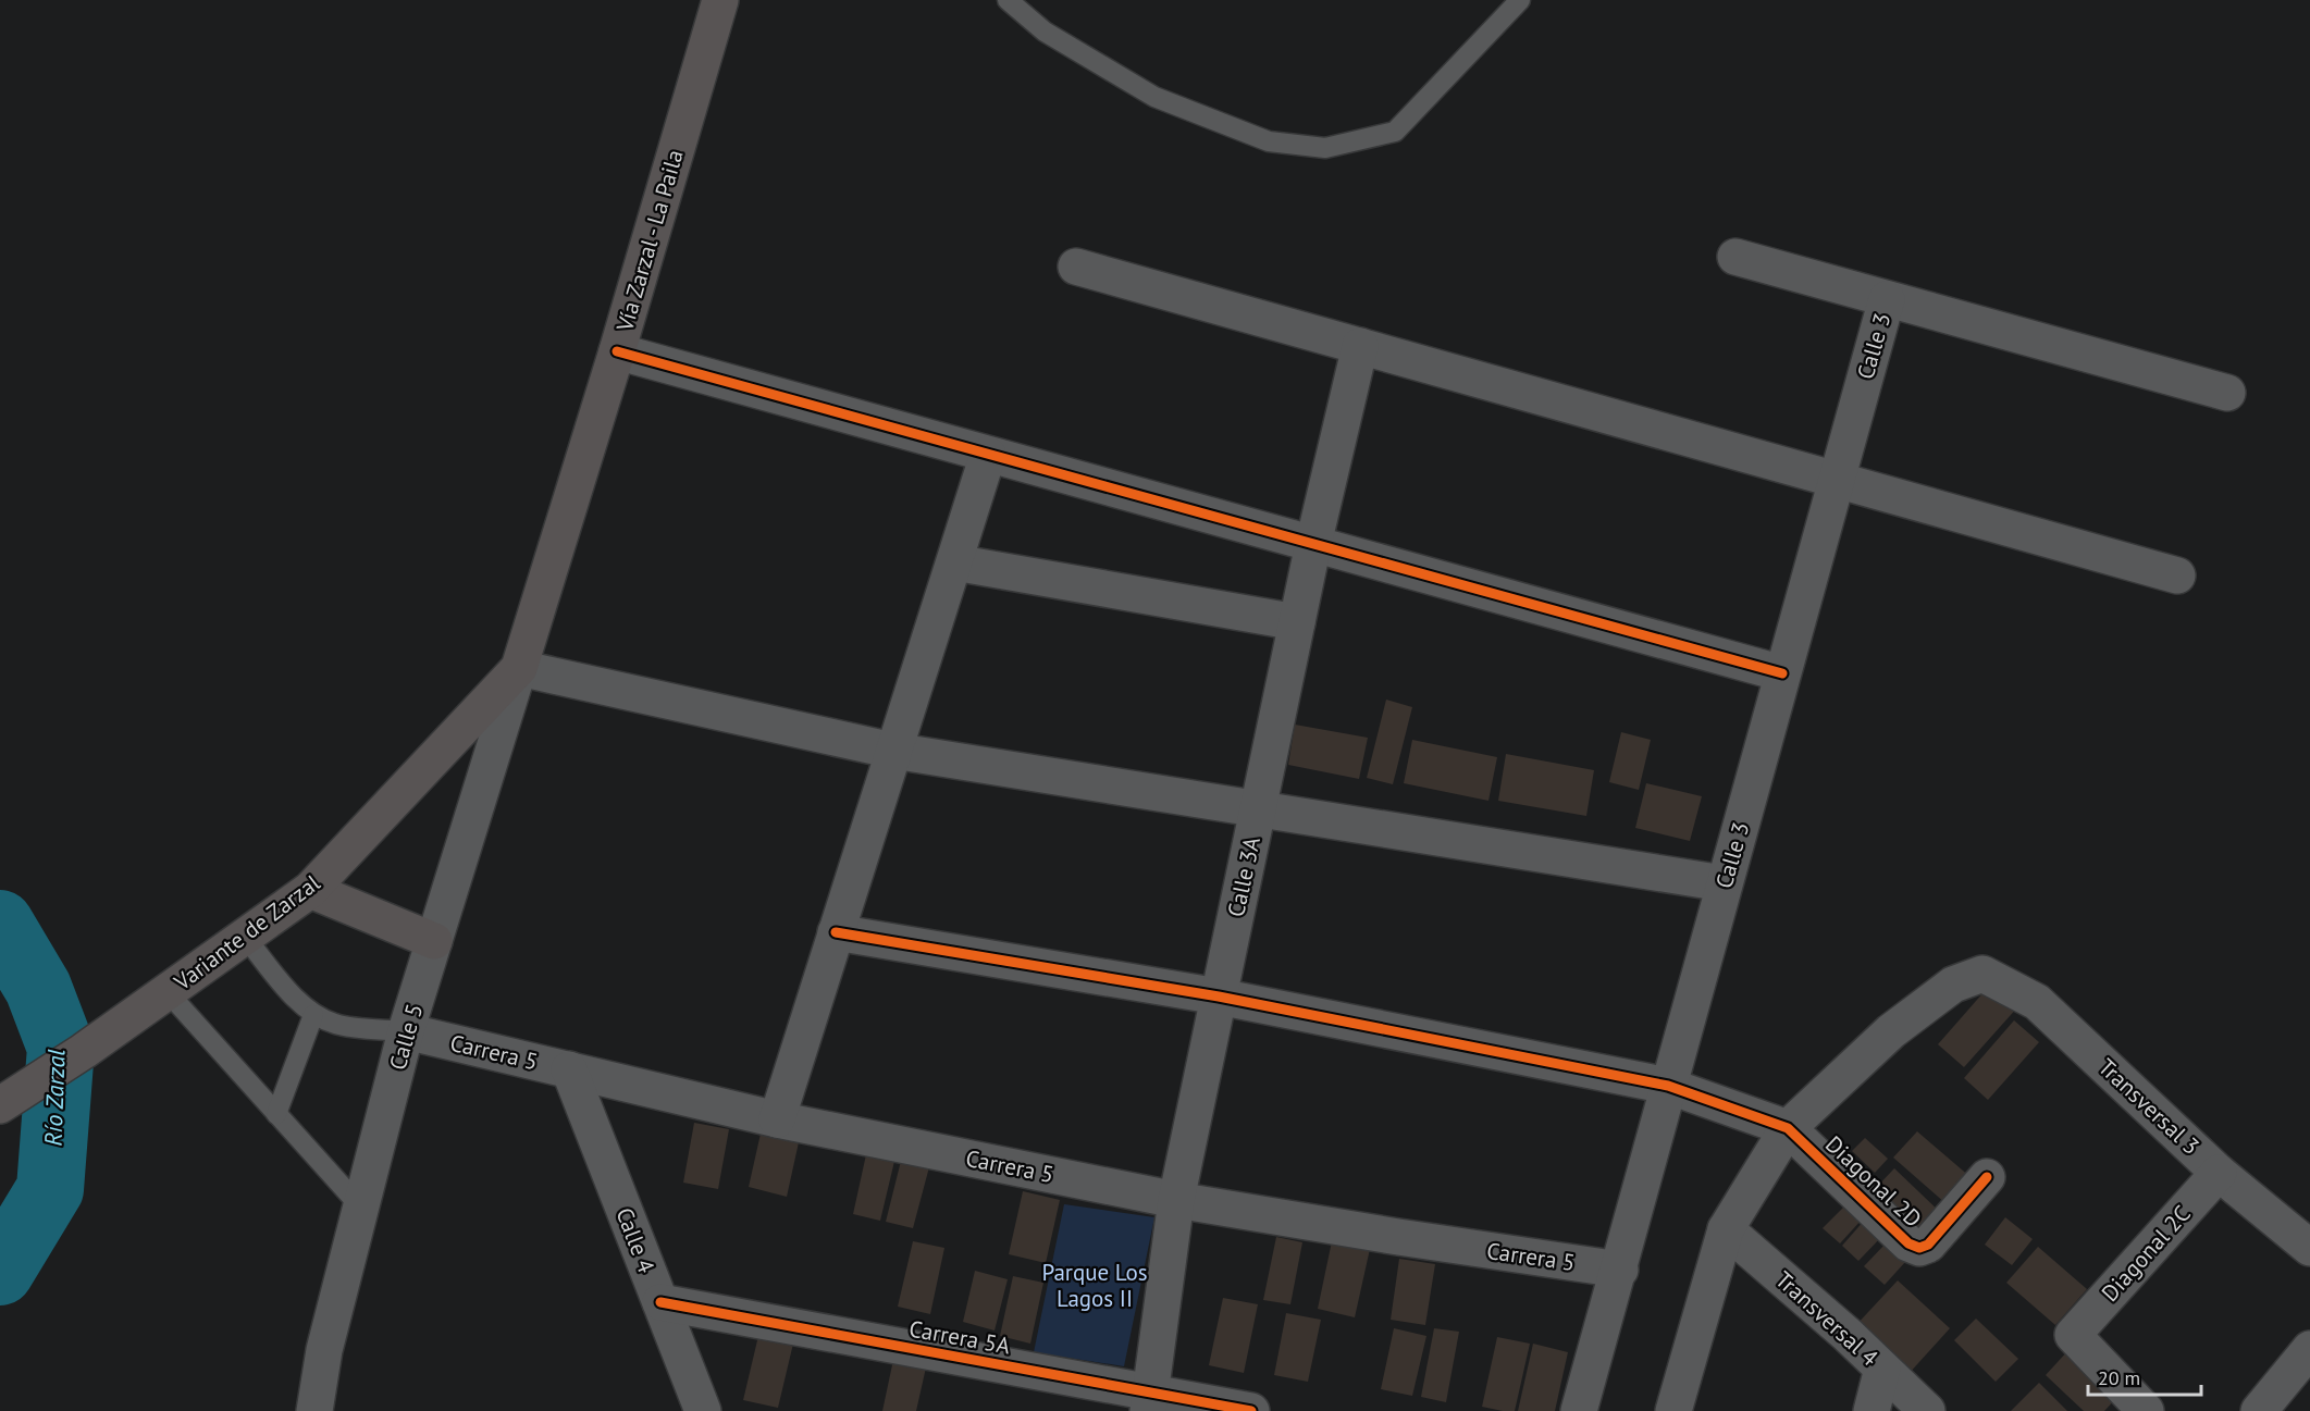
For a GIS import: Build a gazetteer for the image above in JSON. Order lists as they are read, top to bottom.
{
  "streets": {
    "main road": ["Vía Zarzal - La Paila", "Variante de Zarzal"],
    "street": [
      "Calle 3",
      "Calle 3A",
      "Calle 5",
      "Carrera 5",
      "Transversal 3",
      "Diagonal 2D",
      "Calle 4",
      "Diagonal 2C",
      "Transversal 4",
      "Carrera 5A"
    ]
  },
  "crossings": [
    ["Vía Zarzal - La Paila", "Variante de Zarzal"],
    ["Vía Zarzal - La Paila", "Calle 5"],
    ["Calle 3", "Carrera 5"],
    ["Calle 3A", "Carrera 5"],
    ["Calle 3A", "Carrera 5A"],
    ["Variante de Zarzal", "Calle 5"],
    ["Calle 5", "Carrera 5"],
    ["Carrera 5", "Calle 4"],
    ["Transversal 3", "Diagonal 2D"],
    ["Transversal 3", "Diagonal 2C"],
    ["Calle 4", "Carrera 5A"]
  ],
  "water": ["Río Zarzal"],
  "parks": ["Parque Los Lagos II"],
  "scale_bar": "20 m"
}
